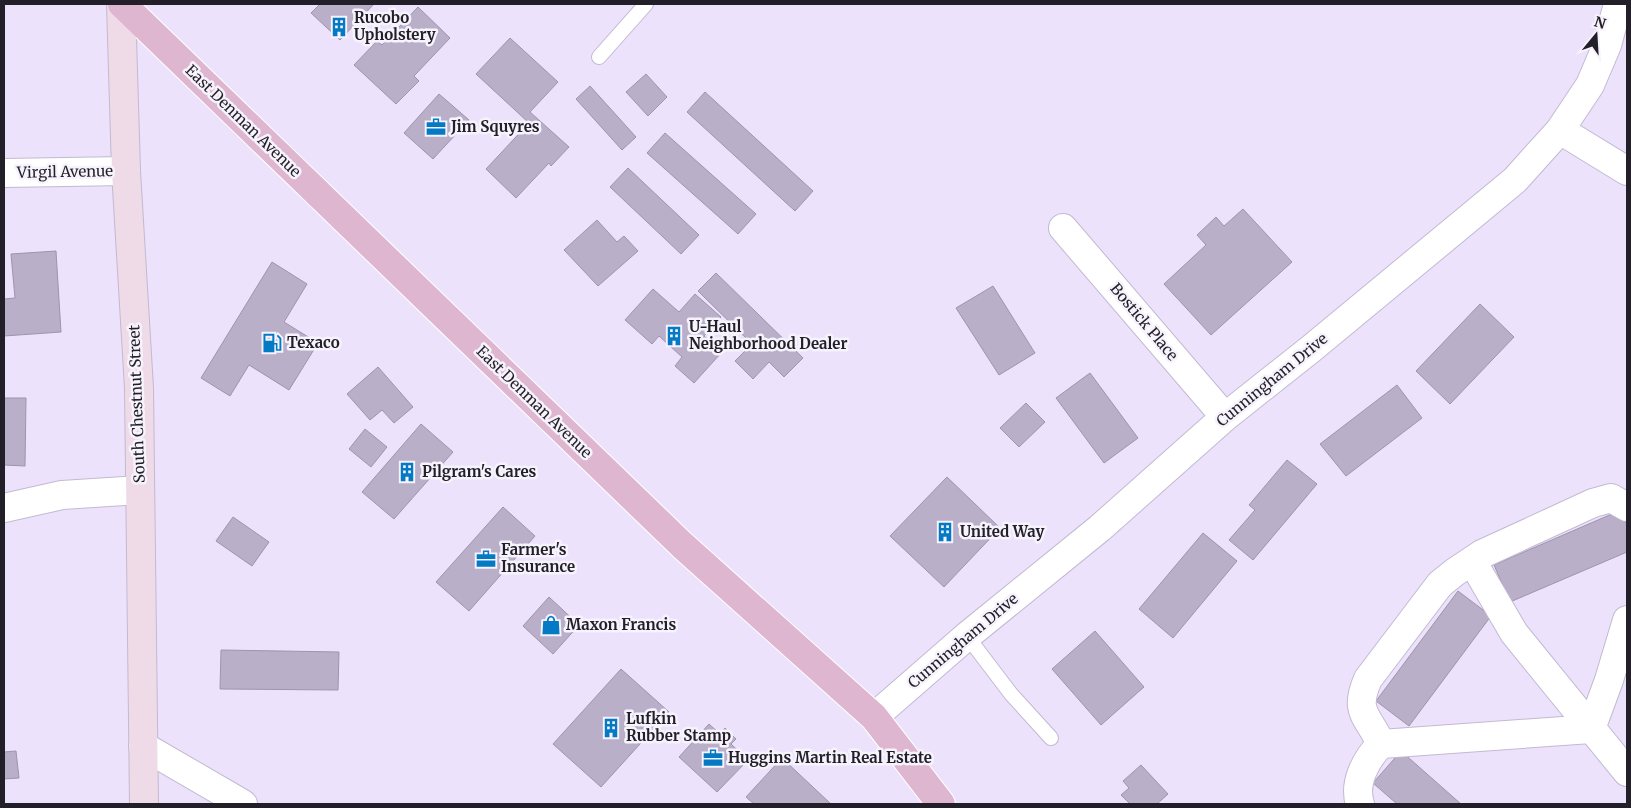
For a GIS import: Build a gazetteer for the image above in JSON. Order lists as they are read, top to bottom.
{
  "streets": {
    "main road": ["East Denman Avenue", "South Chestnut Street"],
    "street": ["Virgil Avenue", "Bostick Place", "Cunningham Drive"]
  },
  "crossings": [
    ["East Denman Avenue", "Cunningham Drive"],
    ["East Denman Avenue", "South Chestnut Street"],
    ["Virgil Avenue", "South Chestnut Street"],
    ["Bostick Place", "Cunningham Drive"]
  ],
  "places": {
    "building": [
      "Rucobo Upholstery",
      "U-Haul Neighborhood Dealer",
      "Pilgram's Cares",
      "United Way",
      "Lufkin Rubber Stamp"
    ],
    "office": ["Jim Squyres", "Farmer's Insurance", "Huggins Martin Real Estate"],
    "fuel station": ["Texaco"],
    "shop": ["Maxon Francis"]
  },
  "north": "top"
}
